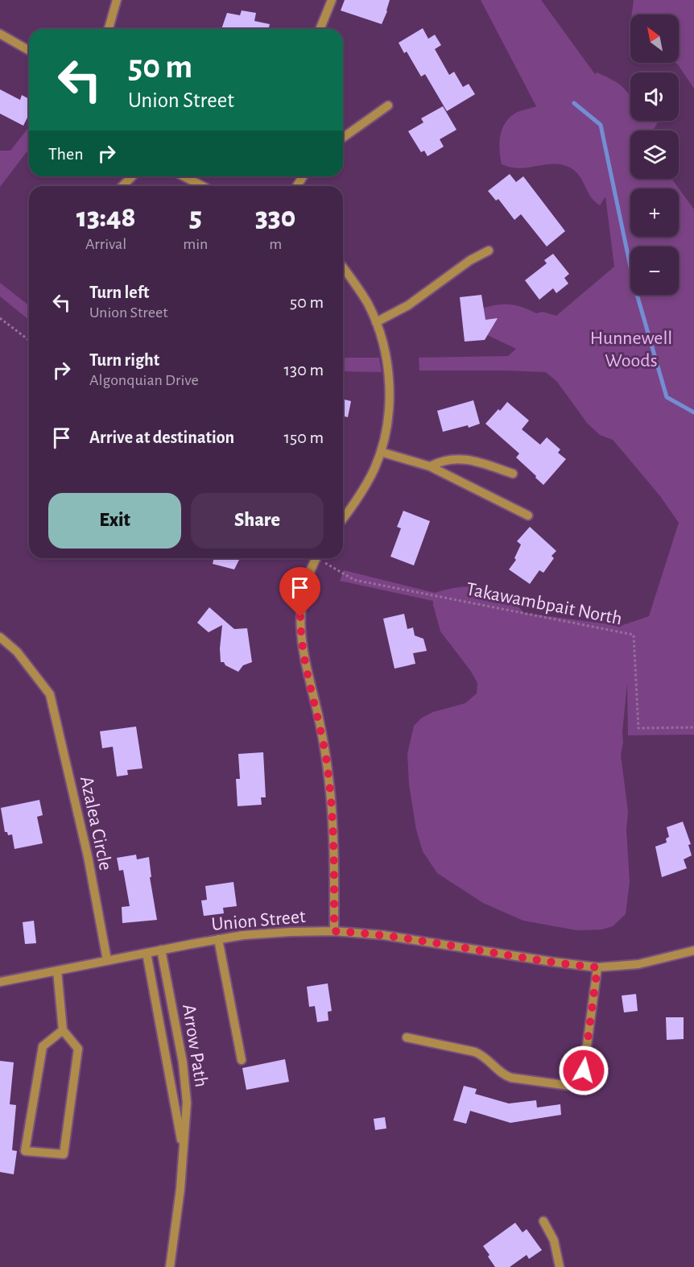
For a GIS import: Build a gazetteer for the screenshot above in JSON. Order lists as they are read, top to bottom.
{
  "streets": {
    "street": ["Azalea Circle", "Union Street", "Arrow Path"],
    "path": ["Takawambpait North"]
  },
  "crossings": [
    ["Azalea Circle", "Union Street"],
    ["Union Street", "Arrow Path"]
  ],
  "parks": ["Hunnewell Woods"],
  "north": "top left",
  "page": {
    "map_buttons": ["+", "−"],
    "turn": ["50 m", "Union Street"],
    "then": "Then",
    "eta": [
      "13:48",
      "Arrival",
      "5",
      "min",
      "330",
      "m"
    ],
    "list": [
      {
        "name": "Turn left",
        "note": "Union Street",
        "value": "50 m"
      },
      {
        "name": "Turn right",
        "note": "Algonquian Drive",
        "value": "130 m"
      },
      {
        "name": "Arrive at destination",
        "value": "150 m"
      }
    ],
    "buttons": ["Exit", "Share"]
  }
}
